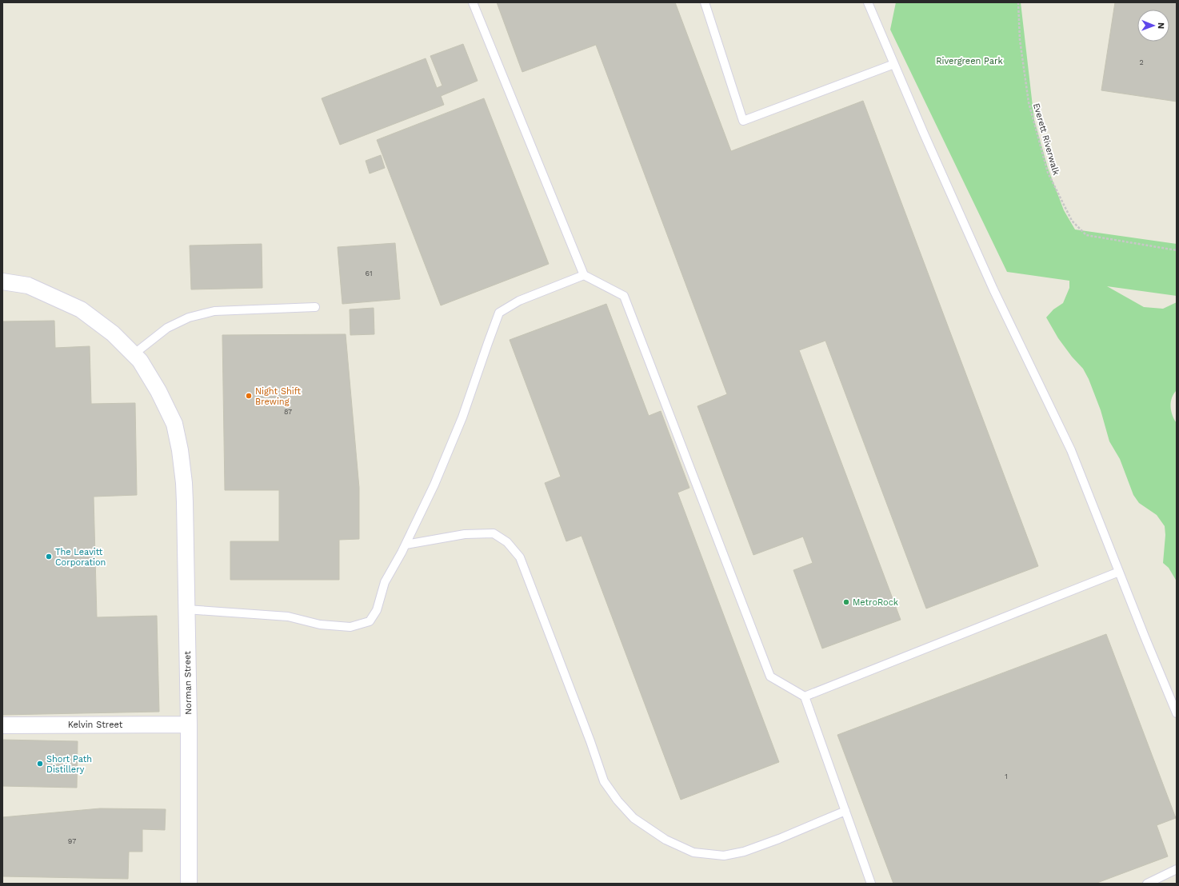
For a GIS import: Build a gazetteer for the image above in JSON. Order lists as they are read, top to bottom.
{
  "streets": {
    "street": ["Norman Street", "Kelvin Street"],
    "path": ["Everett Riverwalk"]
  },
  "crossings": [
    ["Norman Street", "Kelvin Street"]
  ],
  "parks": ["Rivergreen Park"],
  "places": [
    "Night Shift Brewing",
    "The Leavitt Corporation",
    "MetroRock",
    "Short Path Distillery"
  ],
  "house_numbers": [
    "2",
    "61",
    "87",
    "1",
    "97"
  ],
  "north": "right"
}
